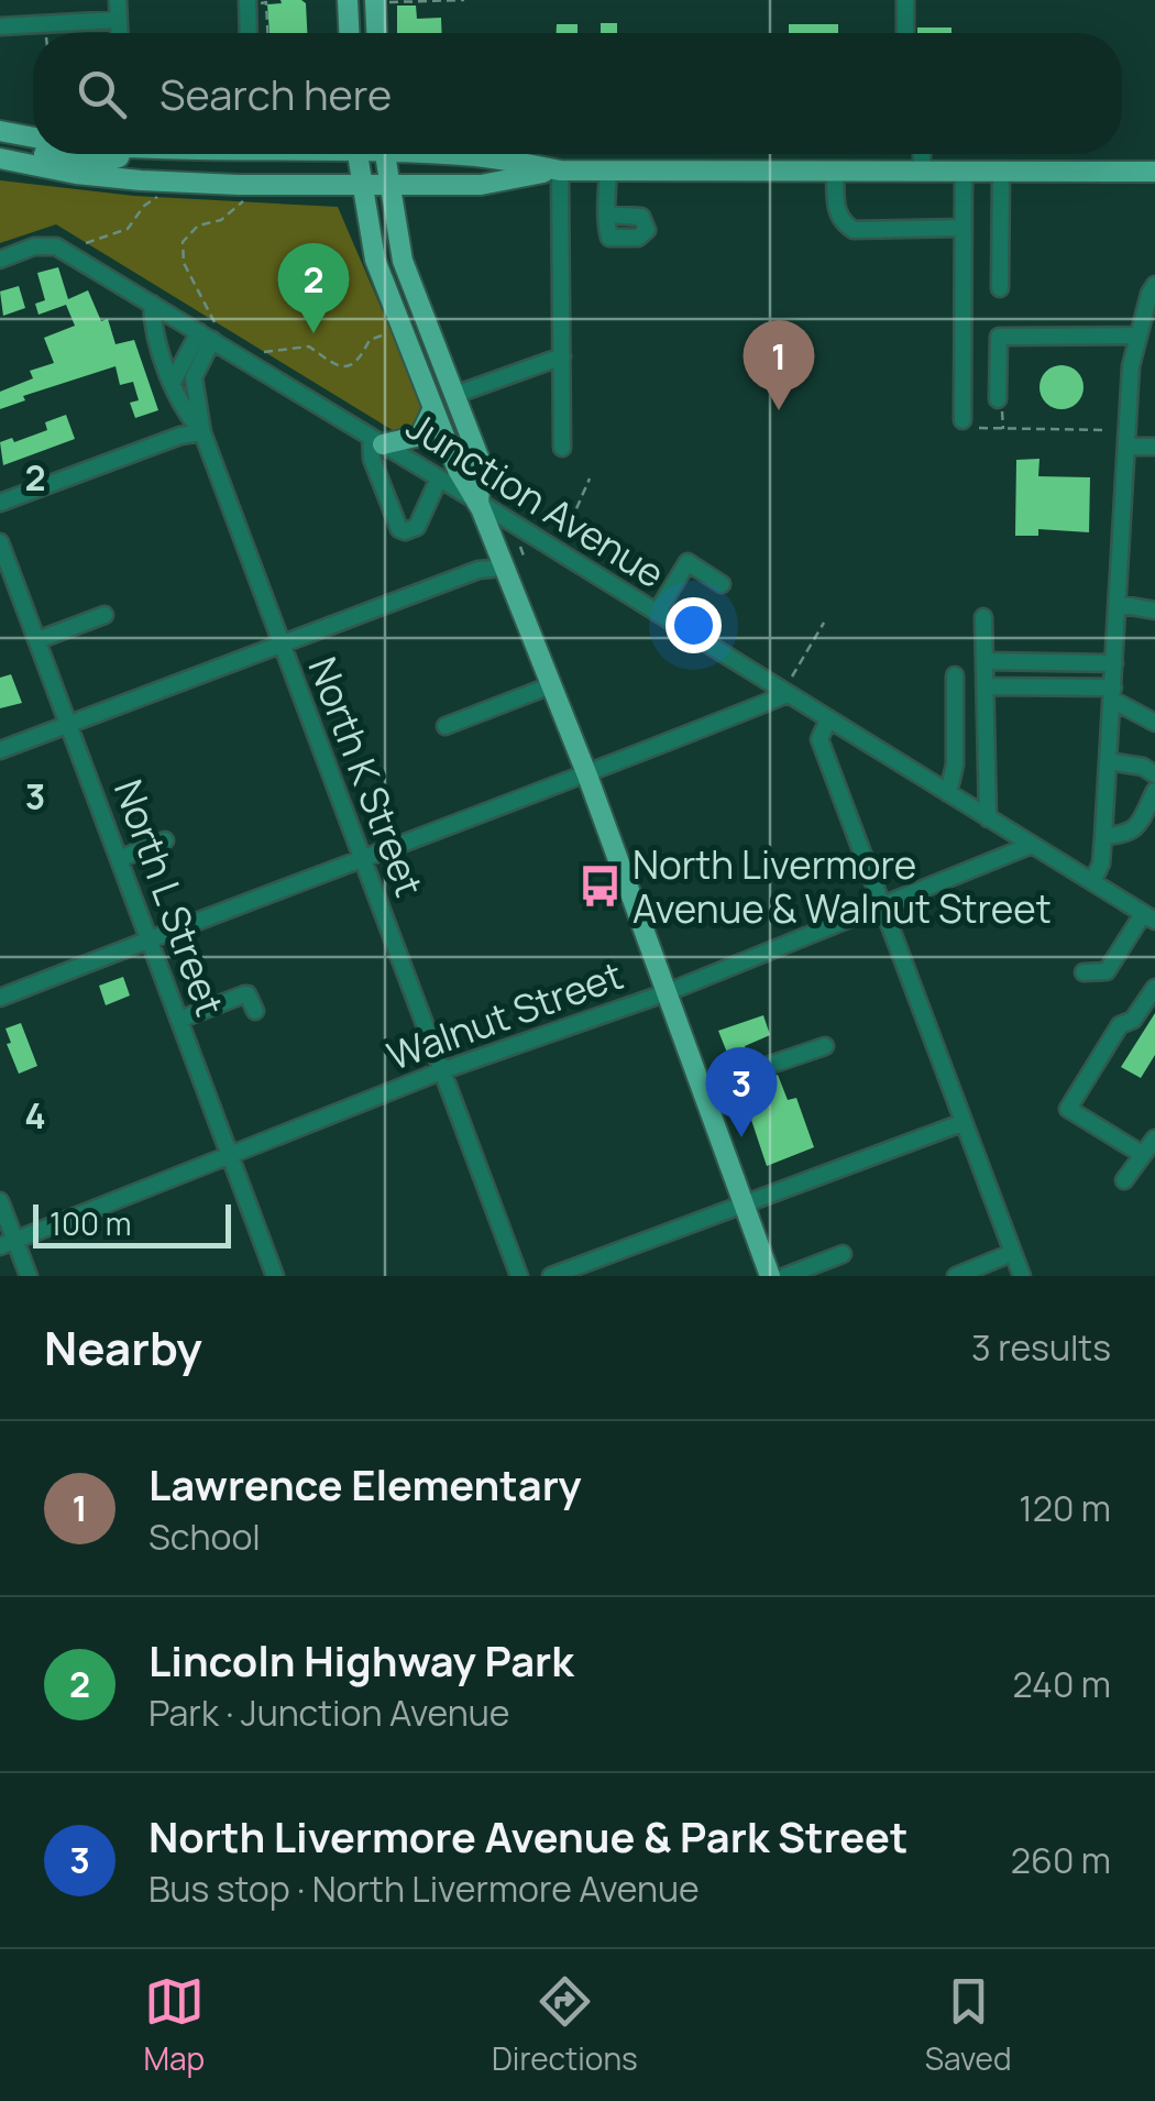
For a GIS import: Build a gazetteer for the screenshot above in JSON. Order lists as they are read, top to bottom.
{
  "streets": {
    "street": [
      "Junction Avenue",
      "North K Street",
      "North L Street",
      "Walnut Street"
    ]
  },
  "crossings": [
    ["Junction Avenue", "North K Street"],
    ["Junction Avenue", "Walnut Street"],
    ["North K Street", "Walnut Street"],
    ["North L Street", "Walnut Street"]
  ],
  "places": {
    "bus stop": ["North Livermore Avenue & Walnut Street"]
  },
  "scale_bar": "100 m",
  "page": {
    "search": "Search here",
    "pins": ["2", "1", "3"],
    "scale": "100 m",
    "heading": ["Nearby", "3 results"],
    "list": [
      {
        "mark": "1",
        "name": "Lawrence Elementary",
        "note": "School",
        "value": "120 m"
      },
      {
        "mark": "2",
        "name": "Lincoln Highway Park",
        "note": "Park · Junction Avenue",
        "value": "240 m"
      },
      {
        "mark": "3",
        "name": "North Livermore Avenue & Park Street",
        "note": "Bus stop · North Livermore Avenue",
        "value": "260 m"
      }
    ],
    "nav": ["Map", "Directions", "Saved"]
  },
  "grid": {
    "rows": ["2", "3", "4"]
  }
}
